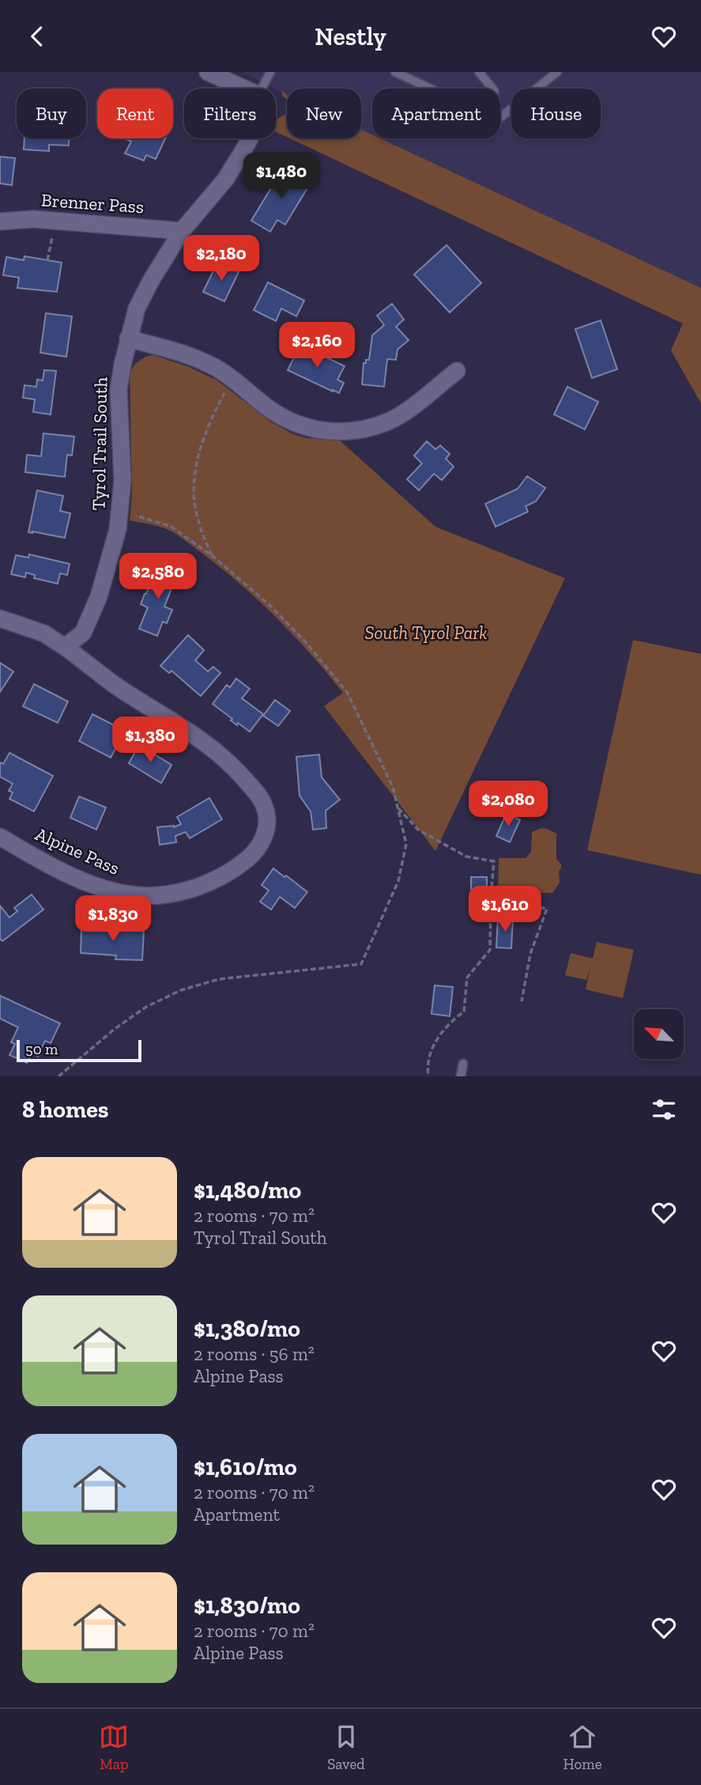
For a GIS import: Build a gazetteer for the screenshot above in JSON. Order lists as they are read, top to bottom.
{
  "streets": {
    "street": ["Brenner Pass", "Tyrol Trail South", "Alpine Pass"]
  },
  "crossings": [
    ["Brenner Pass", "Tyrol Trail South"],
    ["Tyrol Trail South", "Alpine Pass"]
  ],
  "parks": ["South Tyrol Park"],
  "scale_bar": "50 m",
  "north": "top left",
  "page": {
    "header": "Nestly",
    "chip": [
      "Buy",
      "Rent",
      "Filters",
      "New",
      "Apartment",
      "House"
    ],
    "price": [
      "$1,480",
      "$2,180",
      "$2,160",
      "$2,580",
      "$1,380",
      "$2,080",
      "$1,610",
      "$1,830"
    ],
    "scale": "50 m",
    "heading": "8 homes",
    "list": [
      {
        "name": "$1,480/mo",
        "note": "2 rooms · 70 m² · Tyrol Trail South"
      },
      {
        "name": "$1,380/mo",
        "note": "2 rooms · 56 m² · Alpine Pass"
      },
      {
        "name": "$1,610/mo",
        "note": "2 rooms · 70 m² · Apartment"
      },
      {
        "name": "$1,830/mo",
        "note": "2 rooms · 70 m² · Alpine Pass"
      }
    ],
    "tabs": ["Map", "Saved", "Home"]
  }
}
